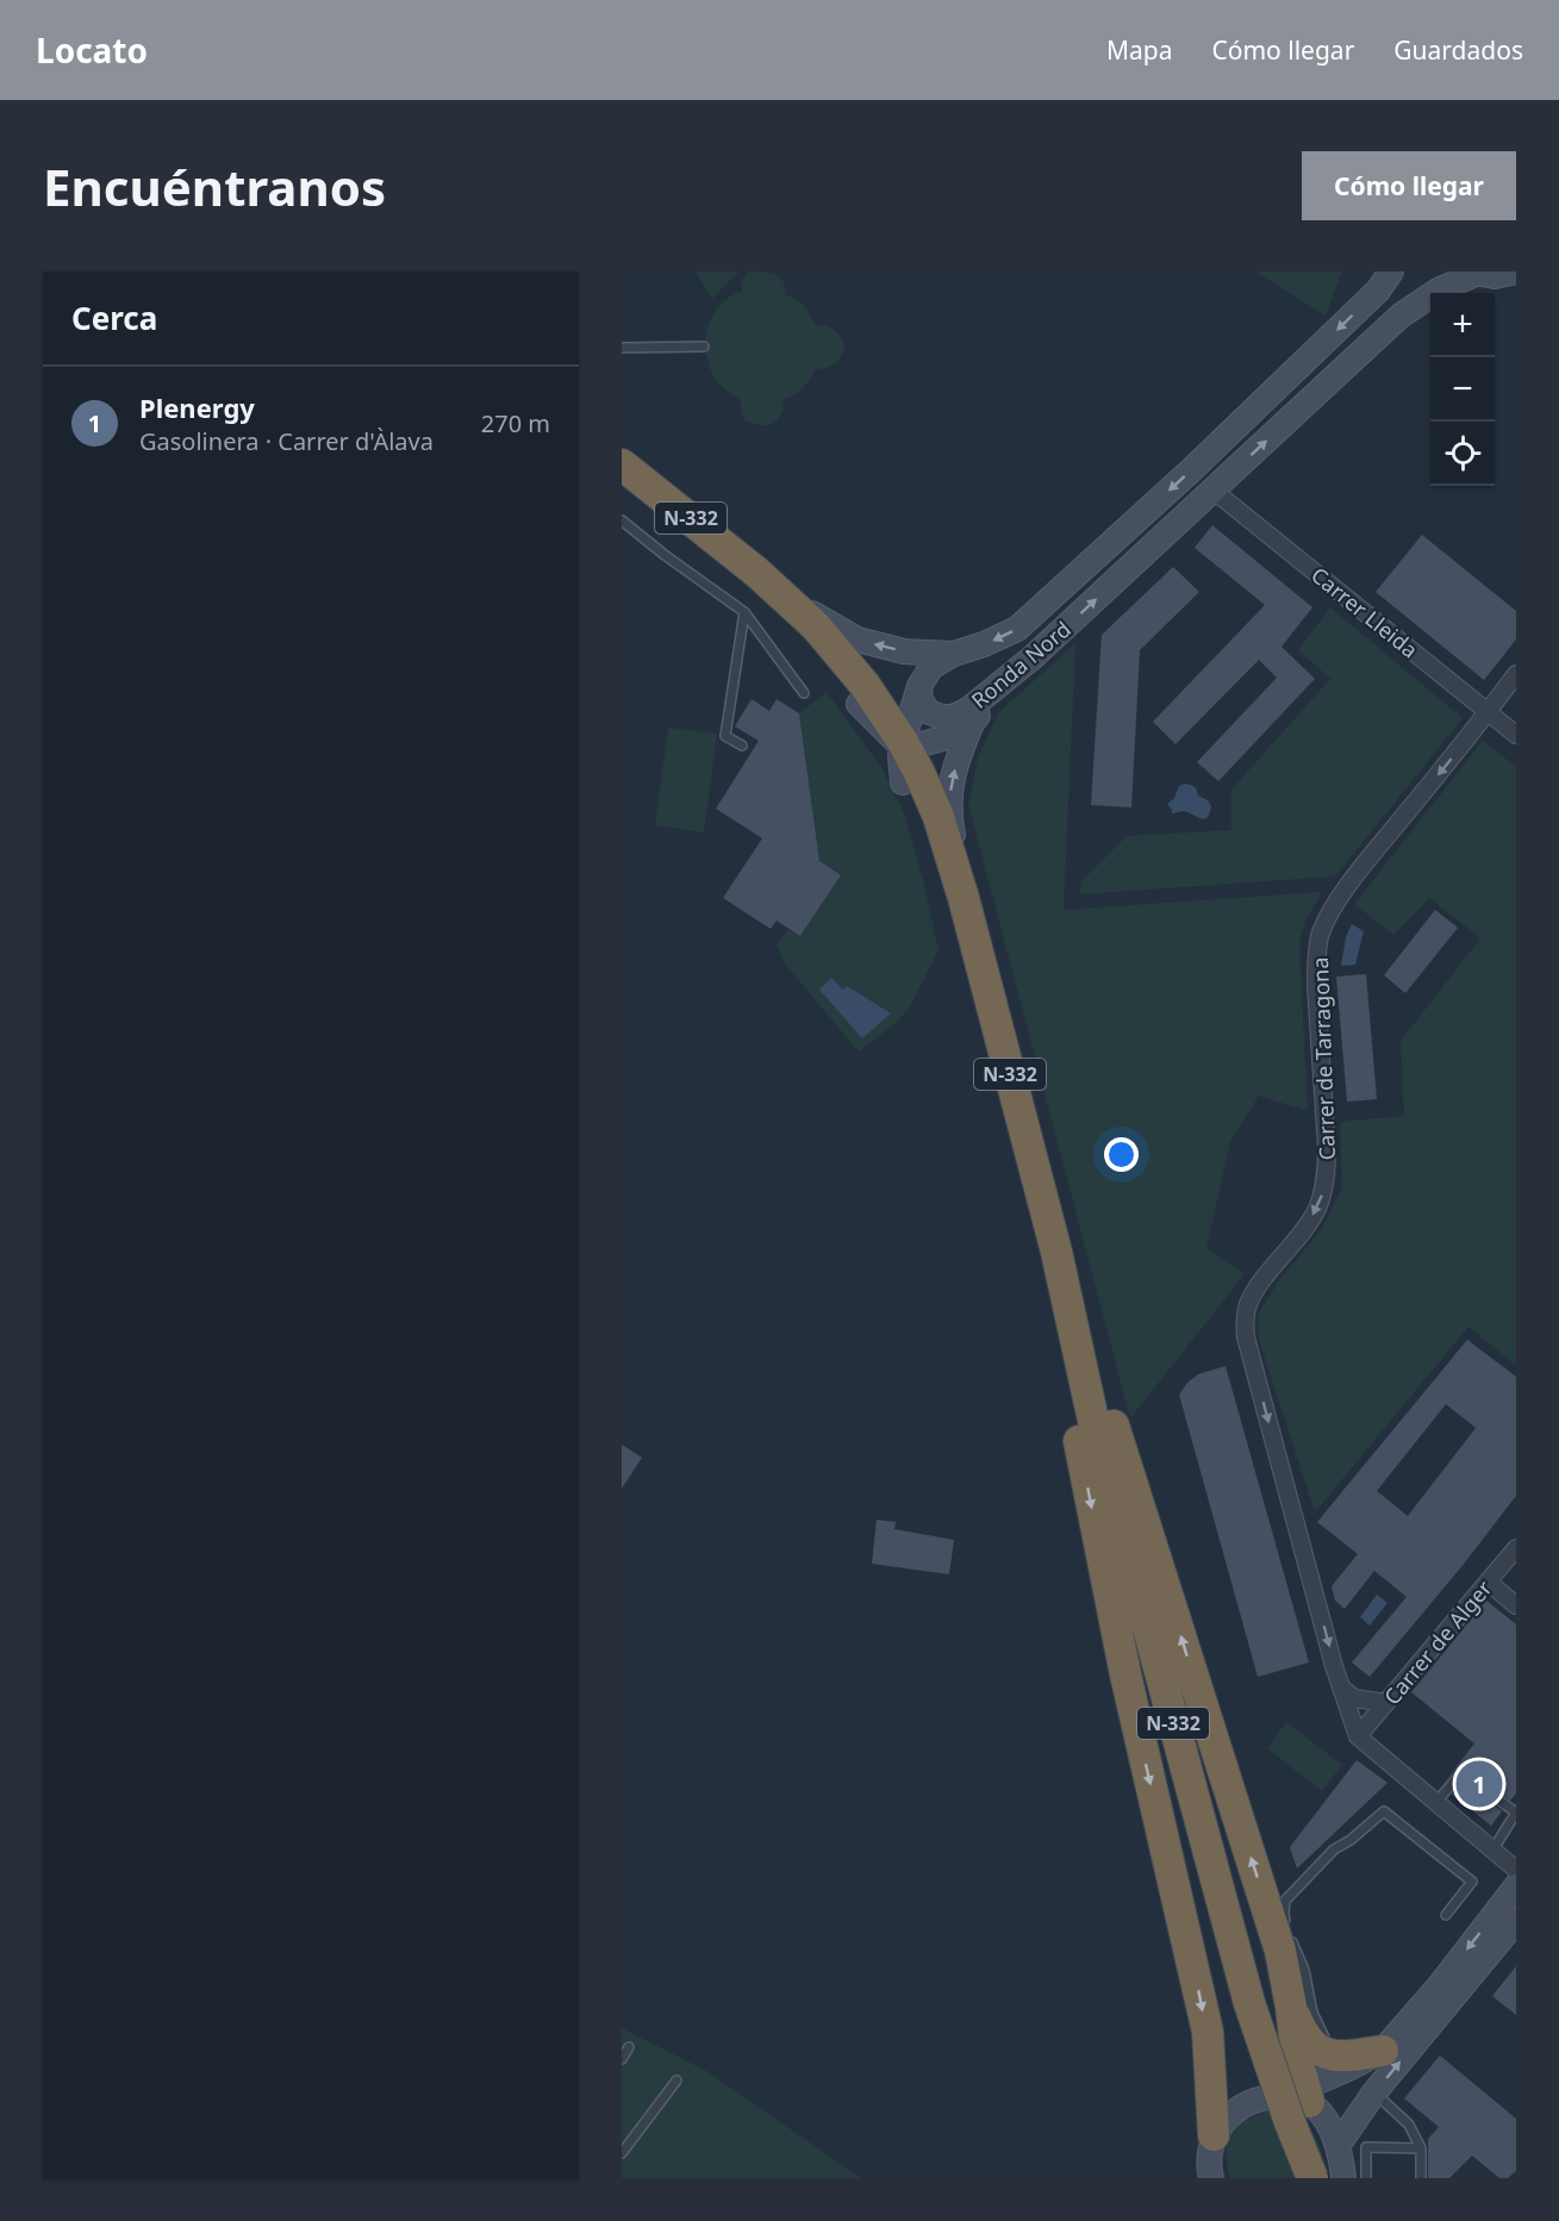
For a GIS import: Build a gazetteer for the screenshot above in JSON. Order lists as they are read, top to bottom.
{
  "streets": {
    "highway": ["N-332"],
    "main road": ["Ronda Nord"],
    "street": ["Carrer Lleida", "Carrer de Tarragona", "Carrer de Alger"]
  },
  "crossings": [
    ["Carrer Lleida", "Ronda Nord"],
    ["Carrer Lleida", "Carrer de Tarragona"],
    ["Carrer de Tarragona", "Carrer de Alger"]
  ],
  "one_way": ["Carrer de Tarragona"],
  "page": {
    "header": "Locato",
    "nav": ["Mapa", "Cómo llegar", "Guardados"],
    "buttons": "Cómo llegar",
    "title": "Encuéntranos",
    "heading": "Cerca",
    "map_buttons": ["+", "−"],
    "list": [
      {
        "mark": "1",
        "name": "Plenergy",
        "note": "Gasolinera · Carrer d'Àlava",
        "value": "270 m"
      }
    ],
    "pins": "1"
  }
}
